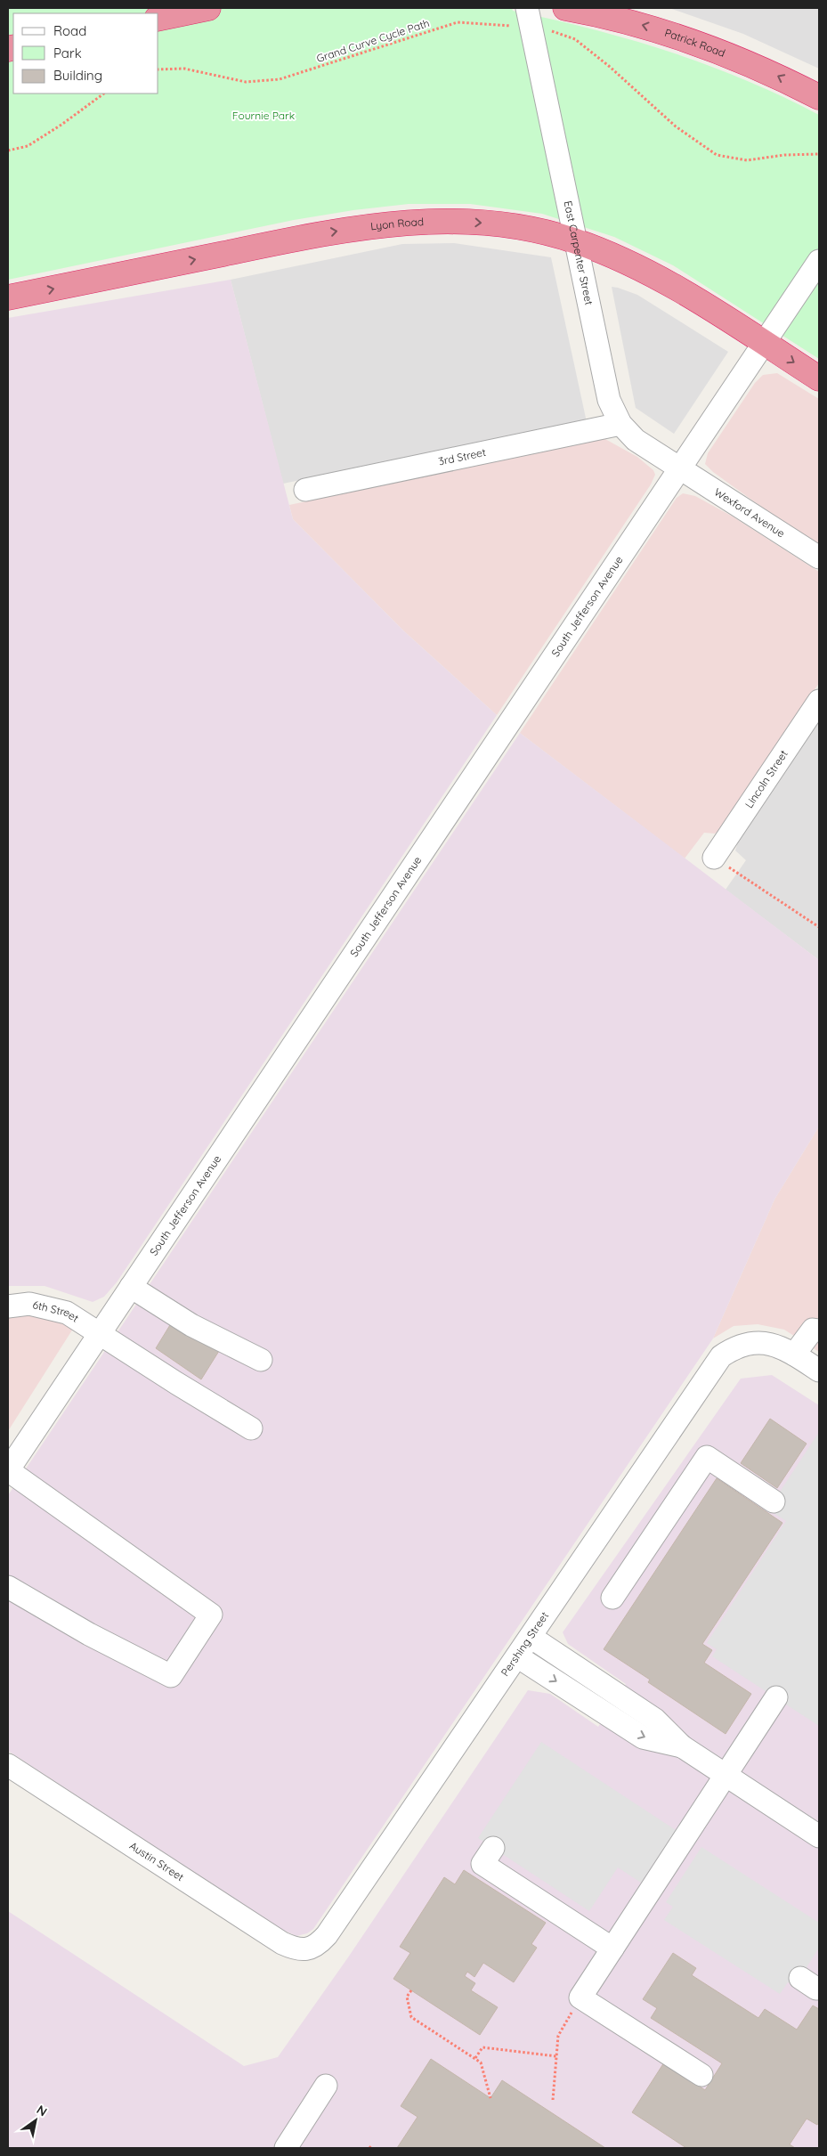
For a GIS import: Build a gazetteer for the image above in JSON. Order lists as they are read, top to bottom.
{
  "streets": {
    "highway": ["Patrick Road", "Lyon Road"],
    "street": [
      "East Carpenter Street",
      "3rd Street",
      "Wexford Avenue",
      "South Jefferson Avenue",
      "Lincoln Street",
      "6th Street",
      "Pershing Street",
      "Austin Street"
    ],
    "path": ["Grand Curve Cycle Path"]
  },
  "crossings": [
    ["Grand Curve Cycle Path", "East Carpenter Street"],
    ["Lyon Road", "East Carpenter Street"],
    ["Lyon Road", "South Jefferson Avenue"],
    ["East Carpenter Street", "3rd Street"],
    ["East Carpenter Street", "Wexford Avenue"],
    ["East Carpenter Street", "South Jefferson Avenue"],
    ["Wexford Avenue", "South Jefferson Avenue"],
    ["South Jefferson Avenue", "6th Street"],
    ["Pershing Street", "Austin Street"]
  ],
  "one_way": ["Patrick Road", "Lyon Road"],
  "parks": ["Fournie Park"],
  "legend": ["Road", "Park", "Building"],
  "north": "top right"
}
